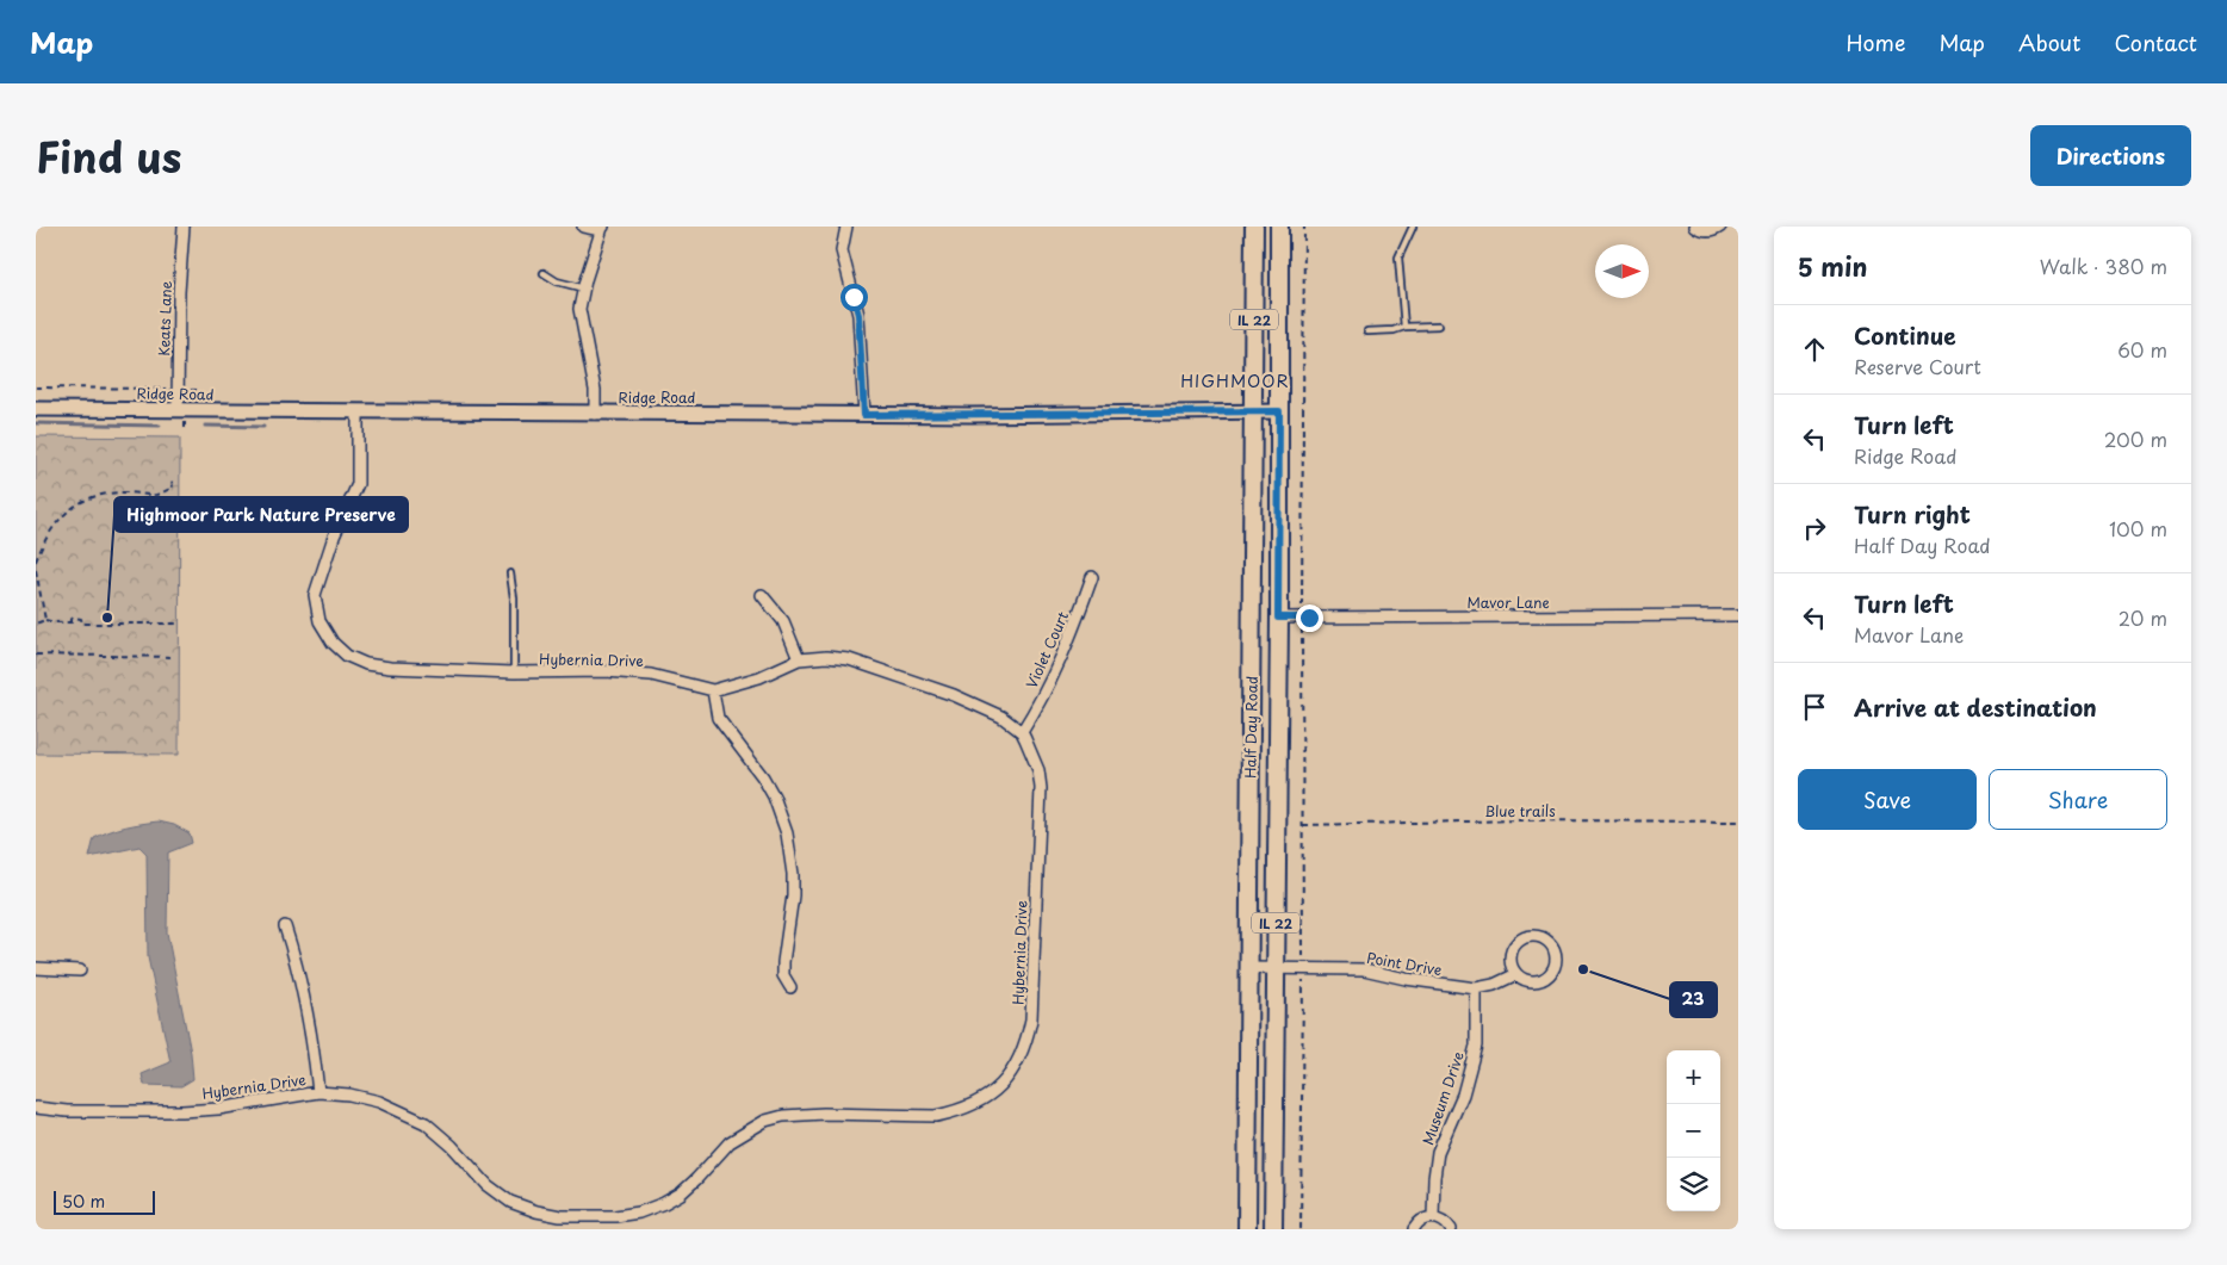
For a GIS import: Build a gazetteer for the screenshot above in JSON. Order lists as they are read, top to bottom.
{
  "streets": {
    "main road": ["IL 22", "Half Day Road"],
    "street": [
      "Keats Lane",
      "Ridge Road",
      "Mavor Lane",
      "Violet Court",
      "Hybernia Drive",
      "Point Drive",
      "Museum Drive"
    ],
    "path": ["Blue trails"]
  },
  "crossings": [
    ["Keats Lane", "Ridge Road"],
    ["Ridge Road", "Hybernia Drive"],
    ["Ridge Road", "Half Day Road"],
    ["Mavor Lane", "Half Day Road"],
    ["Violet Court", "Hybernia Drive"],
    ["Half Day Road", "Point Drive"],
    ["Point Drive", "Museum Drive"]
  ],
  "districts": ["HIGHMOOR"],
  "places": ["Highmoor Park Nature Preserve", "23"],
  "scale_bar": "50 m",
  "north": "right",
  "page": {
    "header": "Map",
    "nav": [
      "Home",
      "Map",
      "About",
      "Contact"
    ],
    "title": "Find us",
    "buttons": [
      "Directions",
      ["Save", "Share"]
    ],
    "heading": ["5 min", "Walk · 380 m"],
    "list": [
      ["Continue", "Reserve Court", "60 m"],
      ["Turn left", "Ridge Road", "200 m"],
      ["Turn right", "Half Day Road", "100 m"],
      ["Turn left", "Mavor Lane", "20 m"],
      "Arrive at destination"
    ],
    "map_buttons": ["+", "−"],
    "scale": "50 m"
  }
}
